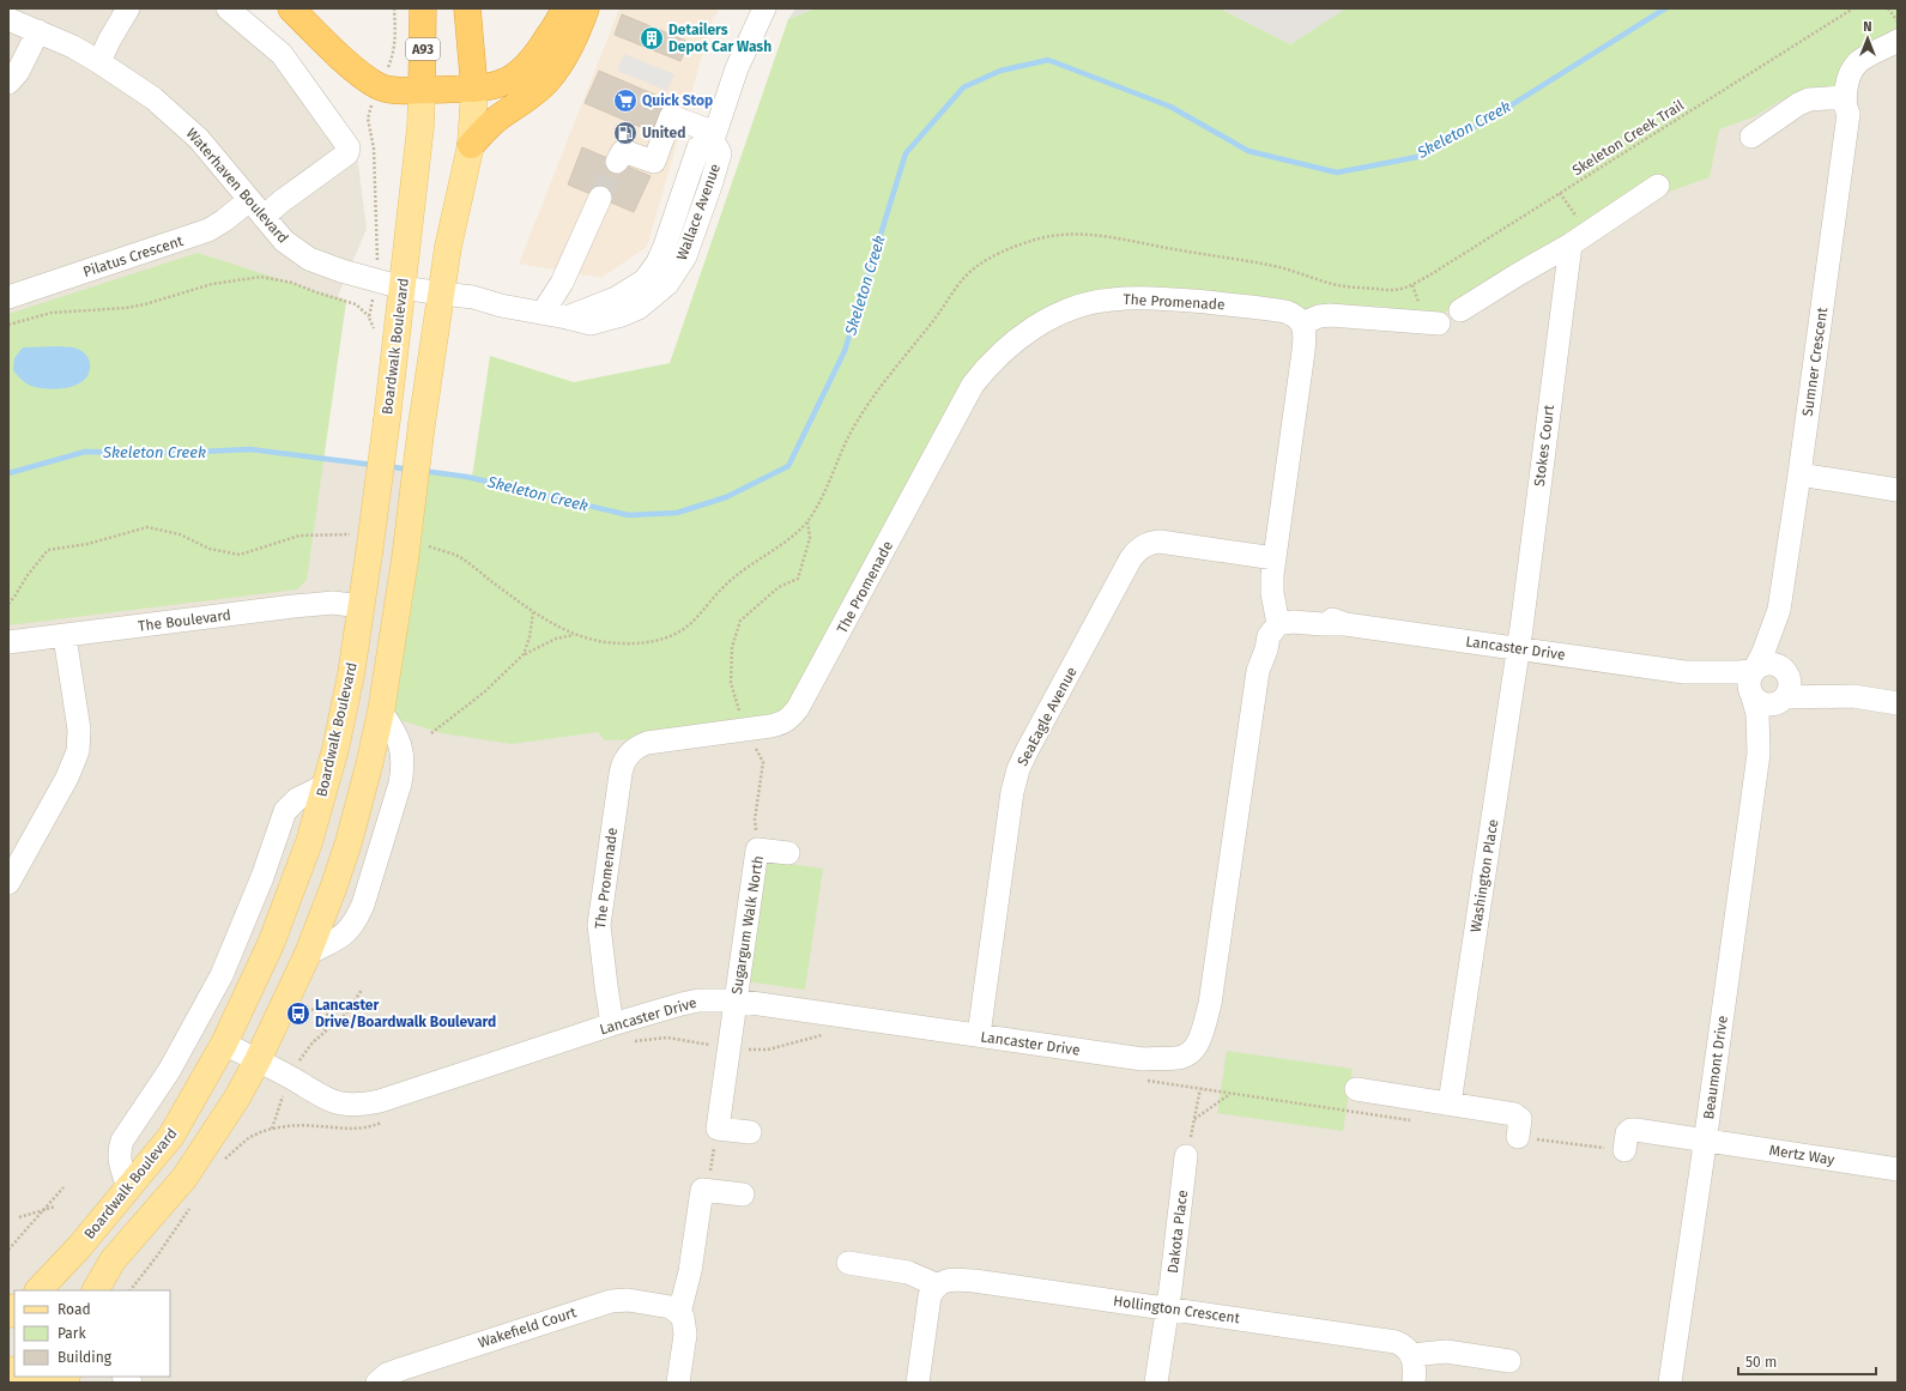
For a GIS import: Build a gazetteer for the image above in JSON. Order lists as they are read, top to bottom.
{
  "streets": {
    "highway": ["A93"],
    "main road": ["Boardwalk Boulevard"],
    "street": [
      "Waterhaven Boulevard",
      "Wallace Avenue",
      "Pilatus Crescent",
      "The Promenade",
      "Sumner Crescent",
      "Stokes Court",
      "The Boulevard",
      "Lancaster Drive",
      "SeaEagle Avenue",
      "Washington Place",
      "Sugargum Walk North",
      "Beaumont Drive",
      "Mertz Way",
      "Dakota Place",
      "Hollington Crescent",
      "Wakefield Court"
    ],
    "path": ["Skeleton Creek Trail"]
  },
  "crossings": [
    ["A93", "Boardwalk Boulevard"],
    ["Waterhaven Boulevard", "Wallace Avenue"],
    ["Waterhaven Boulevard", "Pilatus Crescent"],
    ["Waterhaven Boulevard", "Boardwalk Boulevard"],
    ["Wallace Avenue", "Boardwalk Boulevard"],
    ["The Promenade", "Lancaster Drive"],
    ["Boardwalk Boulevard", "The Boulevard"],
    ["Boardwalk Boulevard", "Lancaster Drive"],
    ["Sumner Crescent", "Lancaster Drive"],
    ["Stokes Court", "Lancaster Drive"],
    ["Stokes Court", "Washington Place"],
    ["Lancaster Drive", "SeaEagle Avenue"],
    ["Lancaster Drive", "Washington Place"],
    ["Lancaster Drive", "Sugargum Walk North"],
    ["Beaumont Drive", "Mertz Way"],
    ["Dakota Place", "Hollington Crescent"]
  ],
  "water": ["Skeleton Creek"],
  "places": {
    "building": ["Detailers Depot Car Wash"],
    "supermarket": ["Quick Stop"],
    "fuel station": ["United"],
    "bus stop": ["Lancaster Drive/Boardwalk Boulevard"]
  },
  "legend": ["Road", "Park", "Building"],
  "scale_bar": "50 m",
  "north": "top"
}
